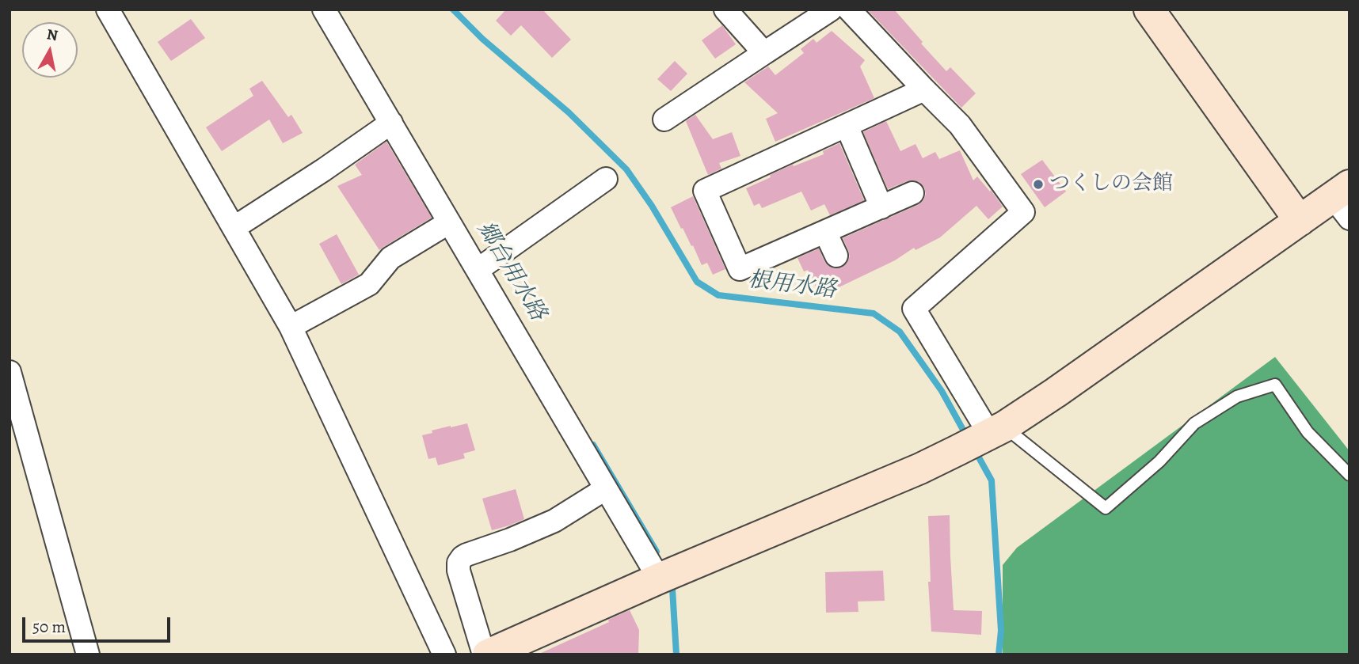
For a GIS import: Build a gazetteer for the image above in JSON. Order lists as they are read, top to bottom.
{
  "water": ["郷台用水路", "根用水路"],
  "places": ["つくしの会館"],
  "scale_bar": "50 m",
  "north": "top"
}
